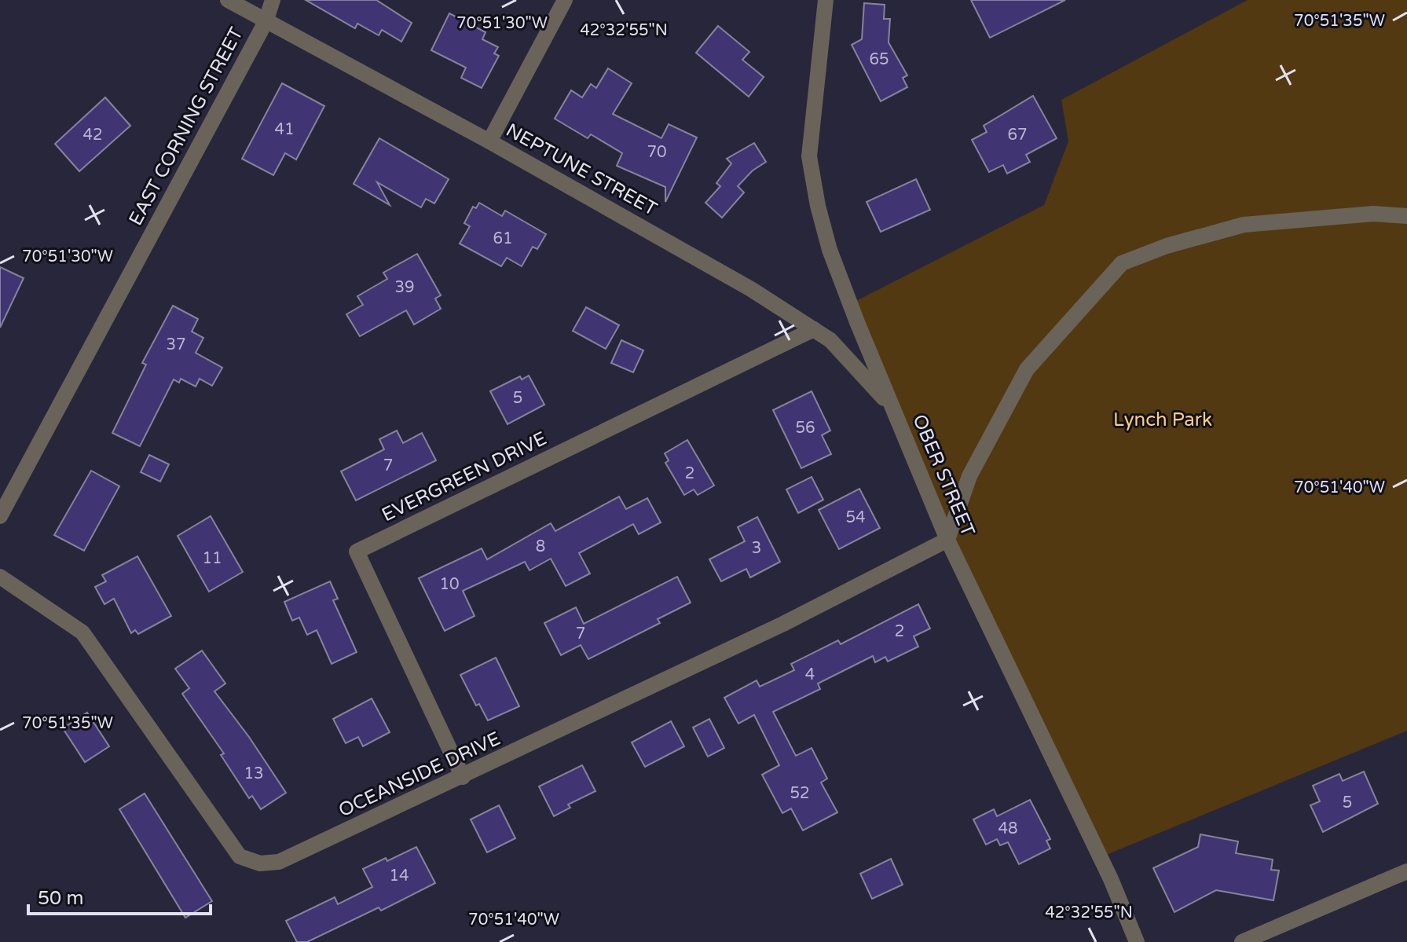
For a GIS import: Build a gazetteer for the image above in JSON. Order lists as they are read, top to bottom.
{
  "streets": {
    "street": [
      "EAST CORNING STREET",
      "NEPTUNE STREET",
      "OBER STREET",
      "EVERGREEN DRIVE",
      "OCEANSIDE DRIVE"
    ]
  },
  "crossings": [
    ["EAST CORNING STREET", "NEPTUNE STREET"],
    ["NEPTUNE STREET", "OBER STREET"],
    ["NEPTUNE STREET", "EVERGREEN DRIVE"],
    ["OBER STREET", "OCEANSIDE DRIVE"],
    ["EVERGREEN DRIVE", "OCEANSIDE DRIVE"]
  ],
  "parks": ["Lynch Park"],
  "house_numbers": [
    "65",
    "41",
    "42",
    "67",
    "70",
    "61",
    "39",
    "37",
    "5",
    "56",
    "7",
    "2",
    "54",
    "8",
    "3",
    "11",
    "10",
    "2",
    "7",
    "4",
    "13",
    "52",
    "5",
    "48",
    "14"
  ],
  "scale_bar": "50 m",
  "coordinates": [
    "70°51'35\"W",
    "70°51'30\"W",
    "42°32'55\"N",
    "70°51'40\"W"
  ]
}
